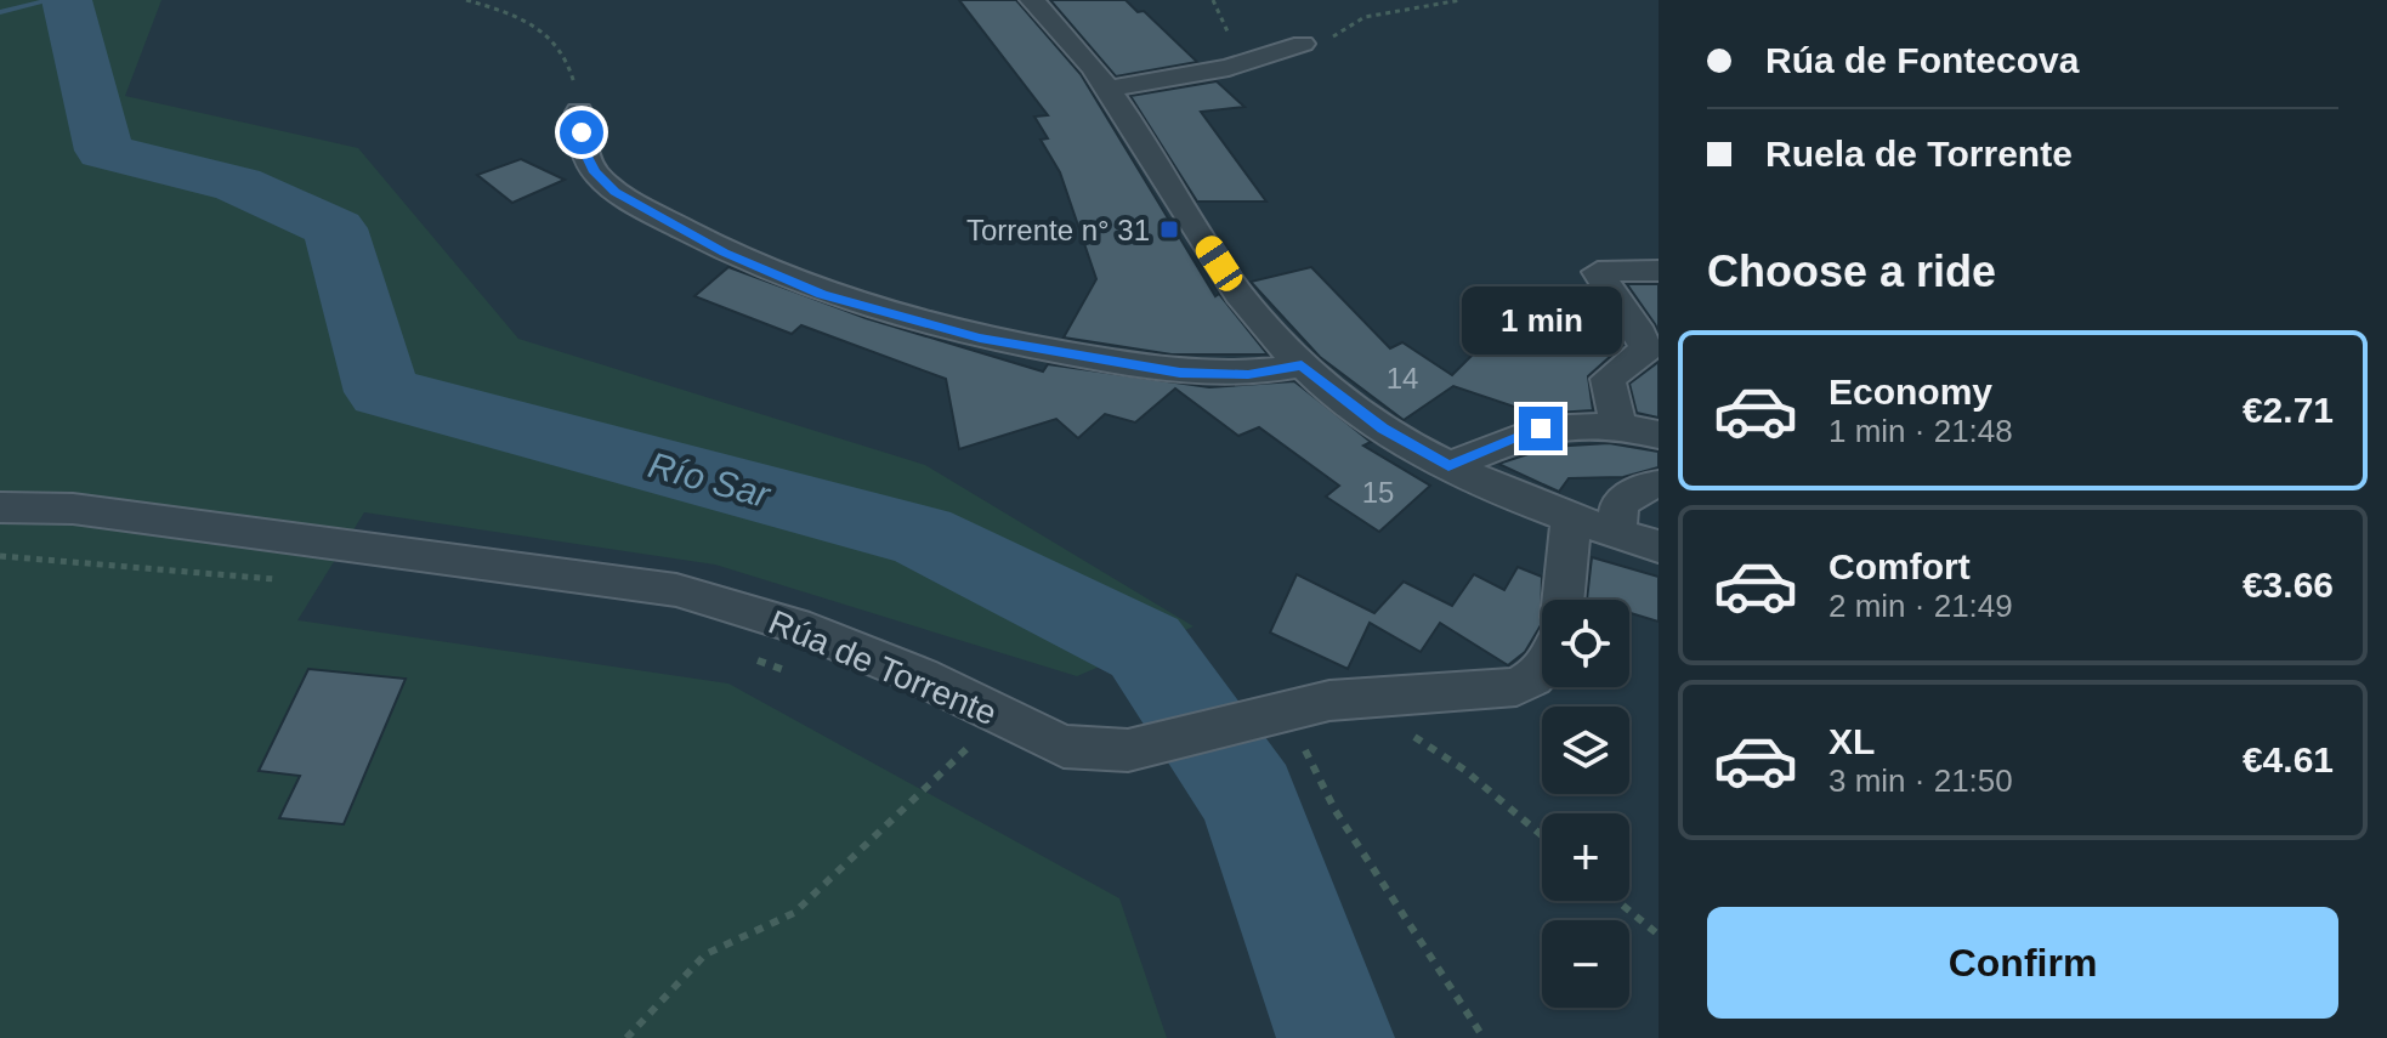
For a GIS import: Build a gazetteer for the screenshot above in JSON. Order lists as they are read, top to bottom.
{
  "streets": {
    "street": ["Rúa de Torrente"]
  },
  "water": ["Río Sar"],
  "places": {
    "transit": ["Torrente n° 31"]
  },
  "house_numbers": ["14", "15"],
  "page": {
    "banner": ["Rúa de Fontecova", "Ruela de Torrente"],
    "heading": "Choose a ride",
    "bubble": "1 min",
    "list": [
      {
        "name": "Economy",
        "note": "1 min · 21:48",
        "value": "€2.71"
      },
      {
        "name": "Comfort",
        "note": "2 min · 21:49",
        "value": "€3.66"
      },
      {
        "name": "XL",
        "note": "3 min · 21:50",
        "value": "€4.61"
      }
    ],
    "map_buttons": ["+", "−"],
    "buttons": "Confirm"
  }
}
